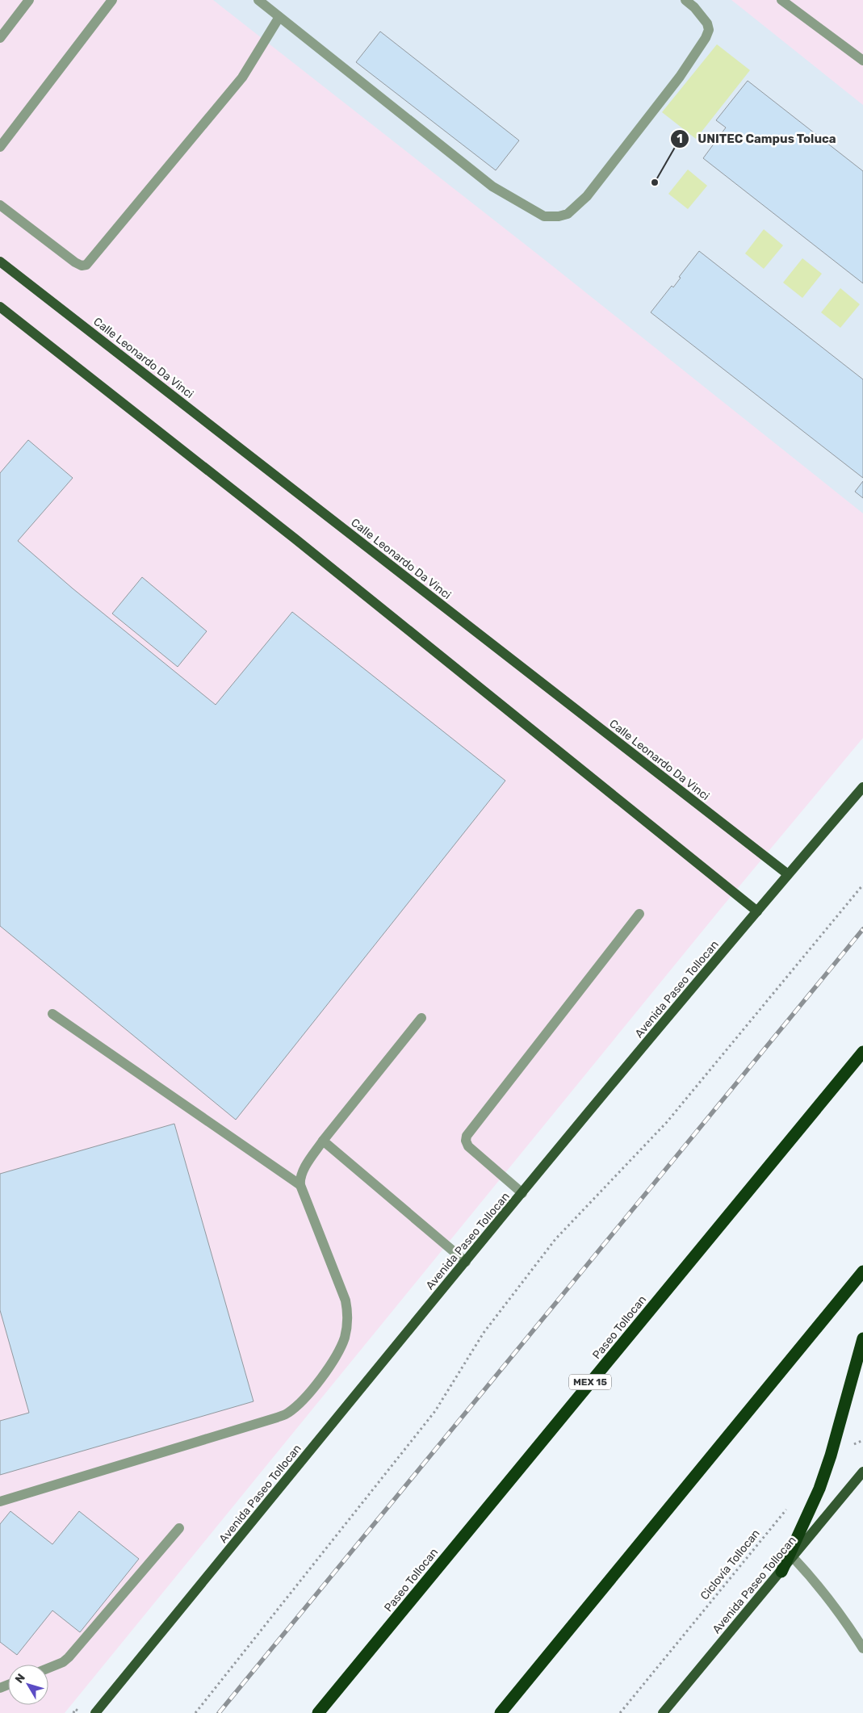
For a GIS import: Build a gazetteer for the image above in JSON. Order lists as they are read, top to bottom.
{
  "streets": {
    "highway": ["Paseo Tollocan", "MEX 15"],
    "main road": ["Calle Leonardo Da Vinci", "Avenida Paseo Tollocan"],
    "path": ["Ciclovía Tollocan"]
  },
  "crossings": [
    ["Calle Leonardo Da Vinci", "Avenida Paseo Tollocan"]
  ],
  "places": ["UNITEC Campus Toluca"],
  "north": "top left"
}
